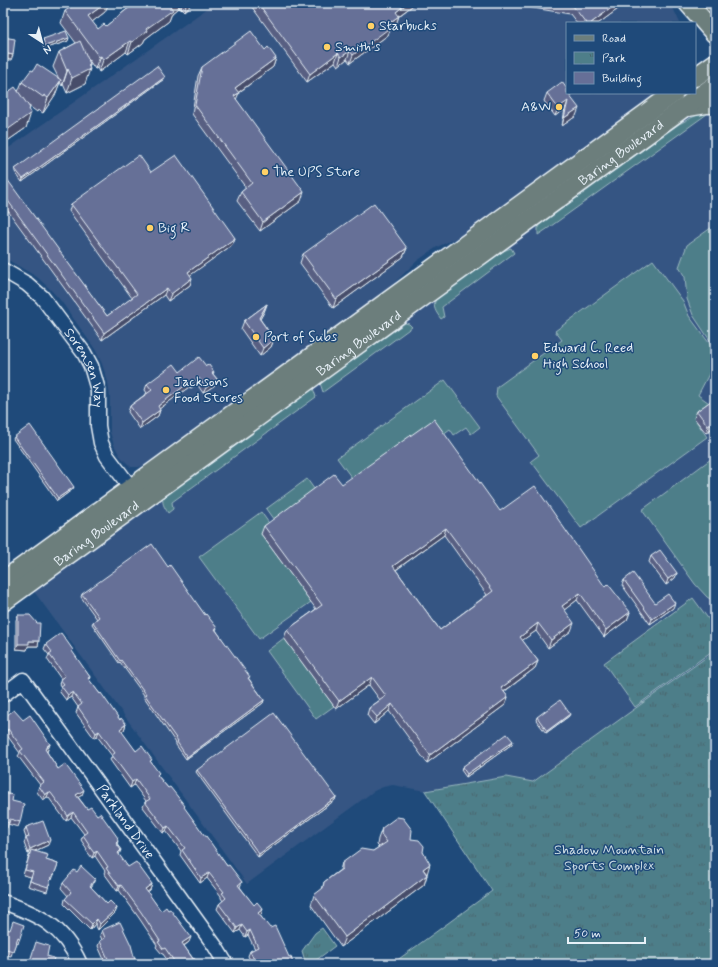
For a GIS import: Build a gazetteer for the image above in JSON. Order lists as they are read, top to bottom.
{
  "streets": {
    "main road": ["Baring Boulevard"],
    "street": ["Sorensen Way", "Parkland Drive"]
  },
  "crossings": [
    ["Baring Boulevard", "Sorensen Way"]
  ],
  "parks": ["Shadow Mountain Sports Complex"],
  "places": [
    "Starbucks",
    "Smith's",
    "A&W",
    "The UPS Store",
    "Big R",
    "Port of Subs",
    "Edward C. Reed High School",
    "Jacksons Food Stores"
  ],
  "legend": ["Road", "Park", "Building"],
  "scale_bar": "50 m",
  "north": "bottom right"
}
